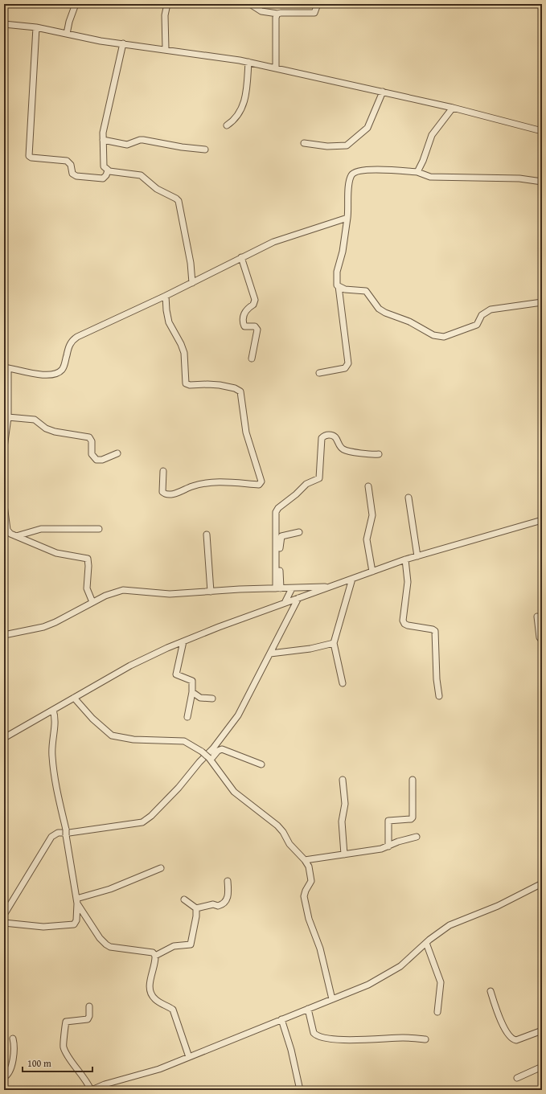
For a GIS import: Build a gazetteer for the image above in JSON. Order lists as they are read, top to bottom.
{
  "scale_bar": "100 m"
}
